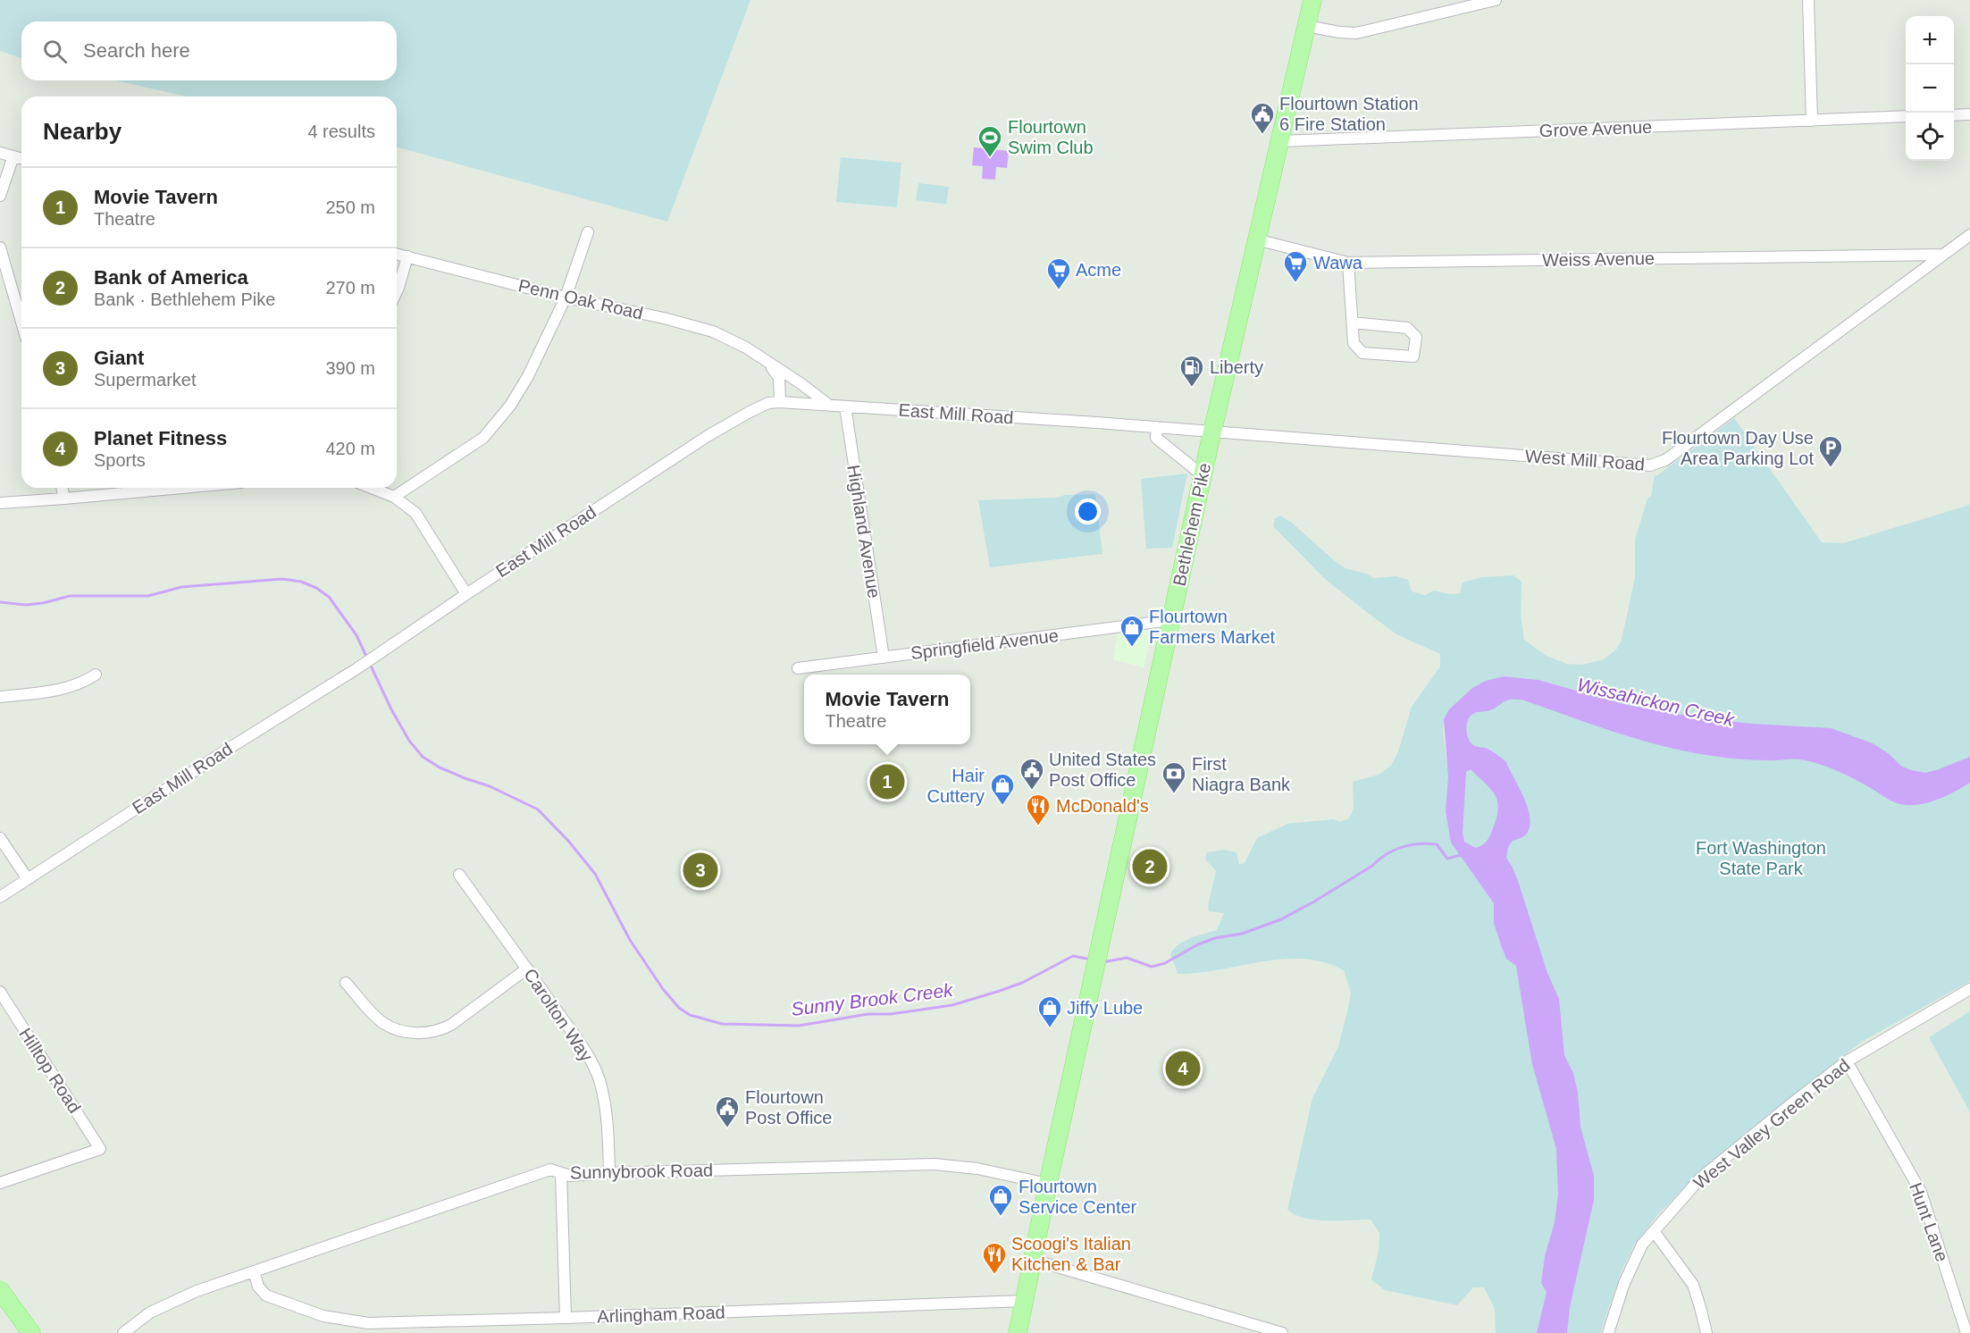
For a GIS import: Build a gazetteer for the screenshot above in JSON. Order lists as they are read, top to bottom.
{
  "streets": {
    "main road": ["Bethlehem Pike"],
    "street": [
      "Grove Avenue",
      "Weiss Avenue",
      "Penn Oak Road",
      "East Mill Road",
      "West Mill Road",
      "Highland Avenue",
      "Springfield Avenue",
      "Carolton Way",
      "Hilltop Road",
      "West Valley Green Road",
      "Sunnybrook Road",
      "Hunt Lane",
      "Arlingham Road"
    ]
  },
  "crossings": [
    ["Grove Avenue", "Bethlehem Pike"],
    ["Weiss Avenue", "West Mill Road"],
    ["Weiss Avenue", "Bethlehem Pike"],
    ["Penn Oak Road", "East Mill Road"],
    ["East Mill Road", "West Mill Road"],
    ["East Mill Road", "Highland Avenue"],
    ["West Mill Road", "Bethlehem Pike"],
    ["Bethlehem Pike", "Springfield Avenue"],
    ["Bethlehem Pike", "Sunnybrook Road"],
    ["Bethlehem Pike", "Arlingham Road"],
    ["Highland Avenue", "Springfield Avenue"],
    ["Carolton Way", "Sunnybrook Road"],
    ["West Valley Green Road", "Hunt Lane"],
    ["Sunnybrook Road", "Arlingham Road"]
  ],
  "water": ["Wissahickon Creek", "Sunny Brook Creek"],
  "parks": ["Fort Washington State Park"],
  "places": {
    "public building": ["Flourtown Station 6 Fire Station", "United States Post Office", "Flourtown Post Office"],
    "sports": ["Flourtown Swim Club"],
    "supermarket": ["Wawa", "Acme"],
    "fuel station": ["Liberty"],
    "parking": ["Flourtown Day Use Area Parking Lot"],
    "shop": [
      "Flourtown Farmers Market",
      "Hair Cuttery",
      "Jiffy Lube",
      "Flourtown Service Center"
    ],
    "bank": ["First Niagra Bank"],
    "restaurant": ["McDonald's", "Scoogi's Italian Kitchen & Bar"]
  },
  "page": {
    "map_buttons": ["+", "−"],
    "search": "Search here",
    "heading": ["Nearby", "4 results"],
    "list": [
      {
        "mark": "1",
        "name": "Movie Tavern",
        "note": "Theatre",
        "value": "250 m"
      },
      {
        "mark": "2",
        "name": "Bank of America",
        "note": "Bank · Bethlehem Pike",
        "value": "270 m"
      },
      {
        "mark": "3",
        "name": "Giant",
        "note": "Supermarket",
        "value": "390 m"
      },
      {
        "mark": "4",
        "name": "Planet Fitness",
        "note": "Sports",
        "value": "420 m"
      }
    ],
    "popup": ["Movie Tavern", "Theatre"],
    "pins": [
      "1",
      "2",
      "3",
      "4"
    ]
  }
}
